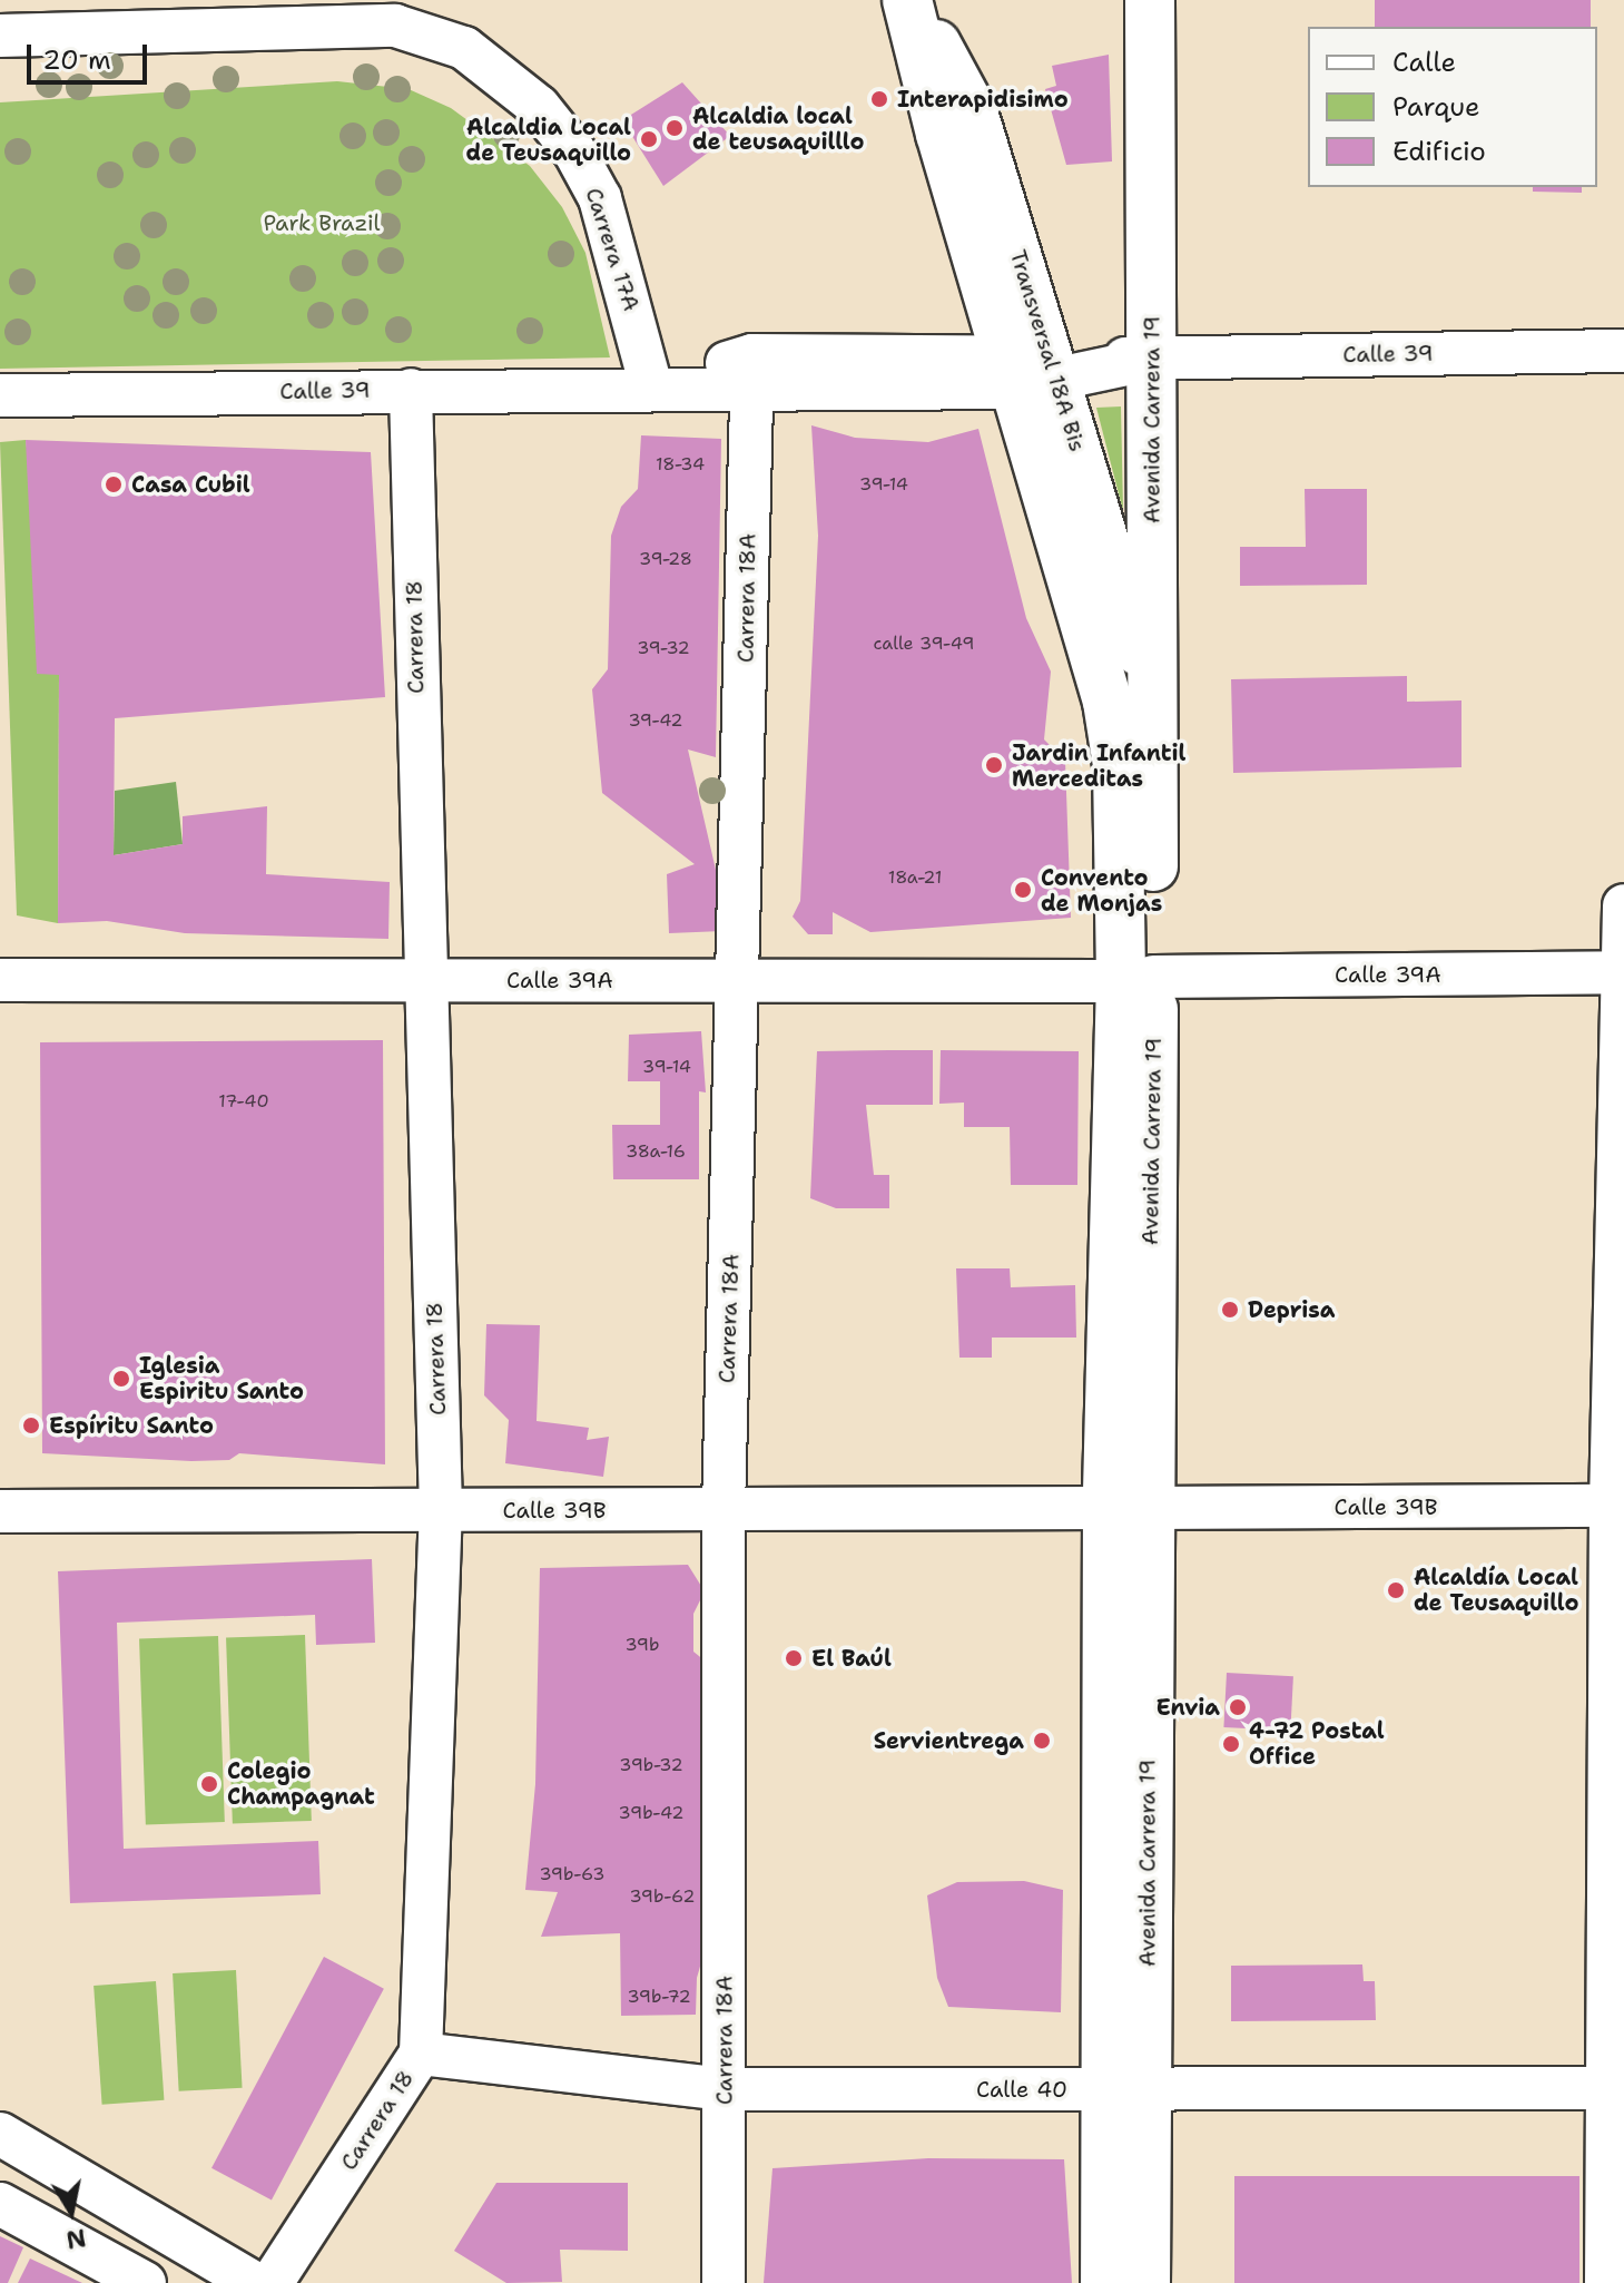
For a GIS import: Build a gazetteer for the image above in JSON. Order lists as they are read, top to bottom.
{
  "streets": {
    "main road": ["Transversal 18A Bis", "Avenida Carrera 19"],
    "street": [
      "Carrera 17A",
      "Calle 39",
      "Carrera 18A",
      "Carrera 18",
      "Calle 39A",
      "Calle 39B",
      "Calle 40"
    ]
  },
  "crossings": [
    ["Carrera 17A", "Calle 39"],
    ["Transversal 18A Bis", "Calle 39"],
    ["Transversal 18A Bis", "Avenida Carrera 19"],
    ["Calle 39", "Avenida Carrera 19"],
    ["Calle 39", "Carrera 18A"],
    ["Calle 39", "Carrera 18"],
    ["Avenida Carrera 19", "Calle 39A"],
    ["Avenida Carrera 19", "Calle 39B"],
    ["Avenida Carrera 19", "Calle 40"],
    ["Carrera 18A", "Calle 39A"],
    ["Carrera 18A", "Calle 39B"],
    ["Carrera 18A", "Calle 40"],
    ["Carrera 18", "Calle 39A"],
    ["Carrera 18", "Calle 39B"],
    ["Carrera 18", "Calle 40"]
  ],
  "parks": ["Park Brazil"],
  "places": [
    "Interapidisimo",
    "Alcaldia local de teusaquilllo",
    "Alcaldia Local de Teusaquillo",
    "Casa Cubil",
    "Jardin Infantil Merceditas",
    "Convento de Monjas",
    "Deprisa",
    "Iglesia Espiritu Santo",
    "Espíritu Santo",
    "Alcaldía Local de Teusaquillo",
    "El Baúl",
    "Envia",
    "Servientrega",
    "4-72 Postal Office",
    "Colegio Champagnat"
  ],
  "house_numbers": [
    "18-34",
    "39-14",
    "39-28",
    "calle 39-49",
    "39-32",
    "39-42",
    "18a-21",
    "39-14",
    "17-40",
    "38a-16",
    "39b",
    "39b-32",
    "39b-42",
    "39b-63",
    "39b-62",
    "39b-72"
  ],
  "legend": ["Calle", "Parque", "Edificio"],
  "scale_bar": "20 m",
  "north": "bottom"
}
